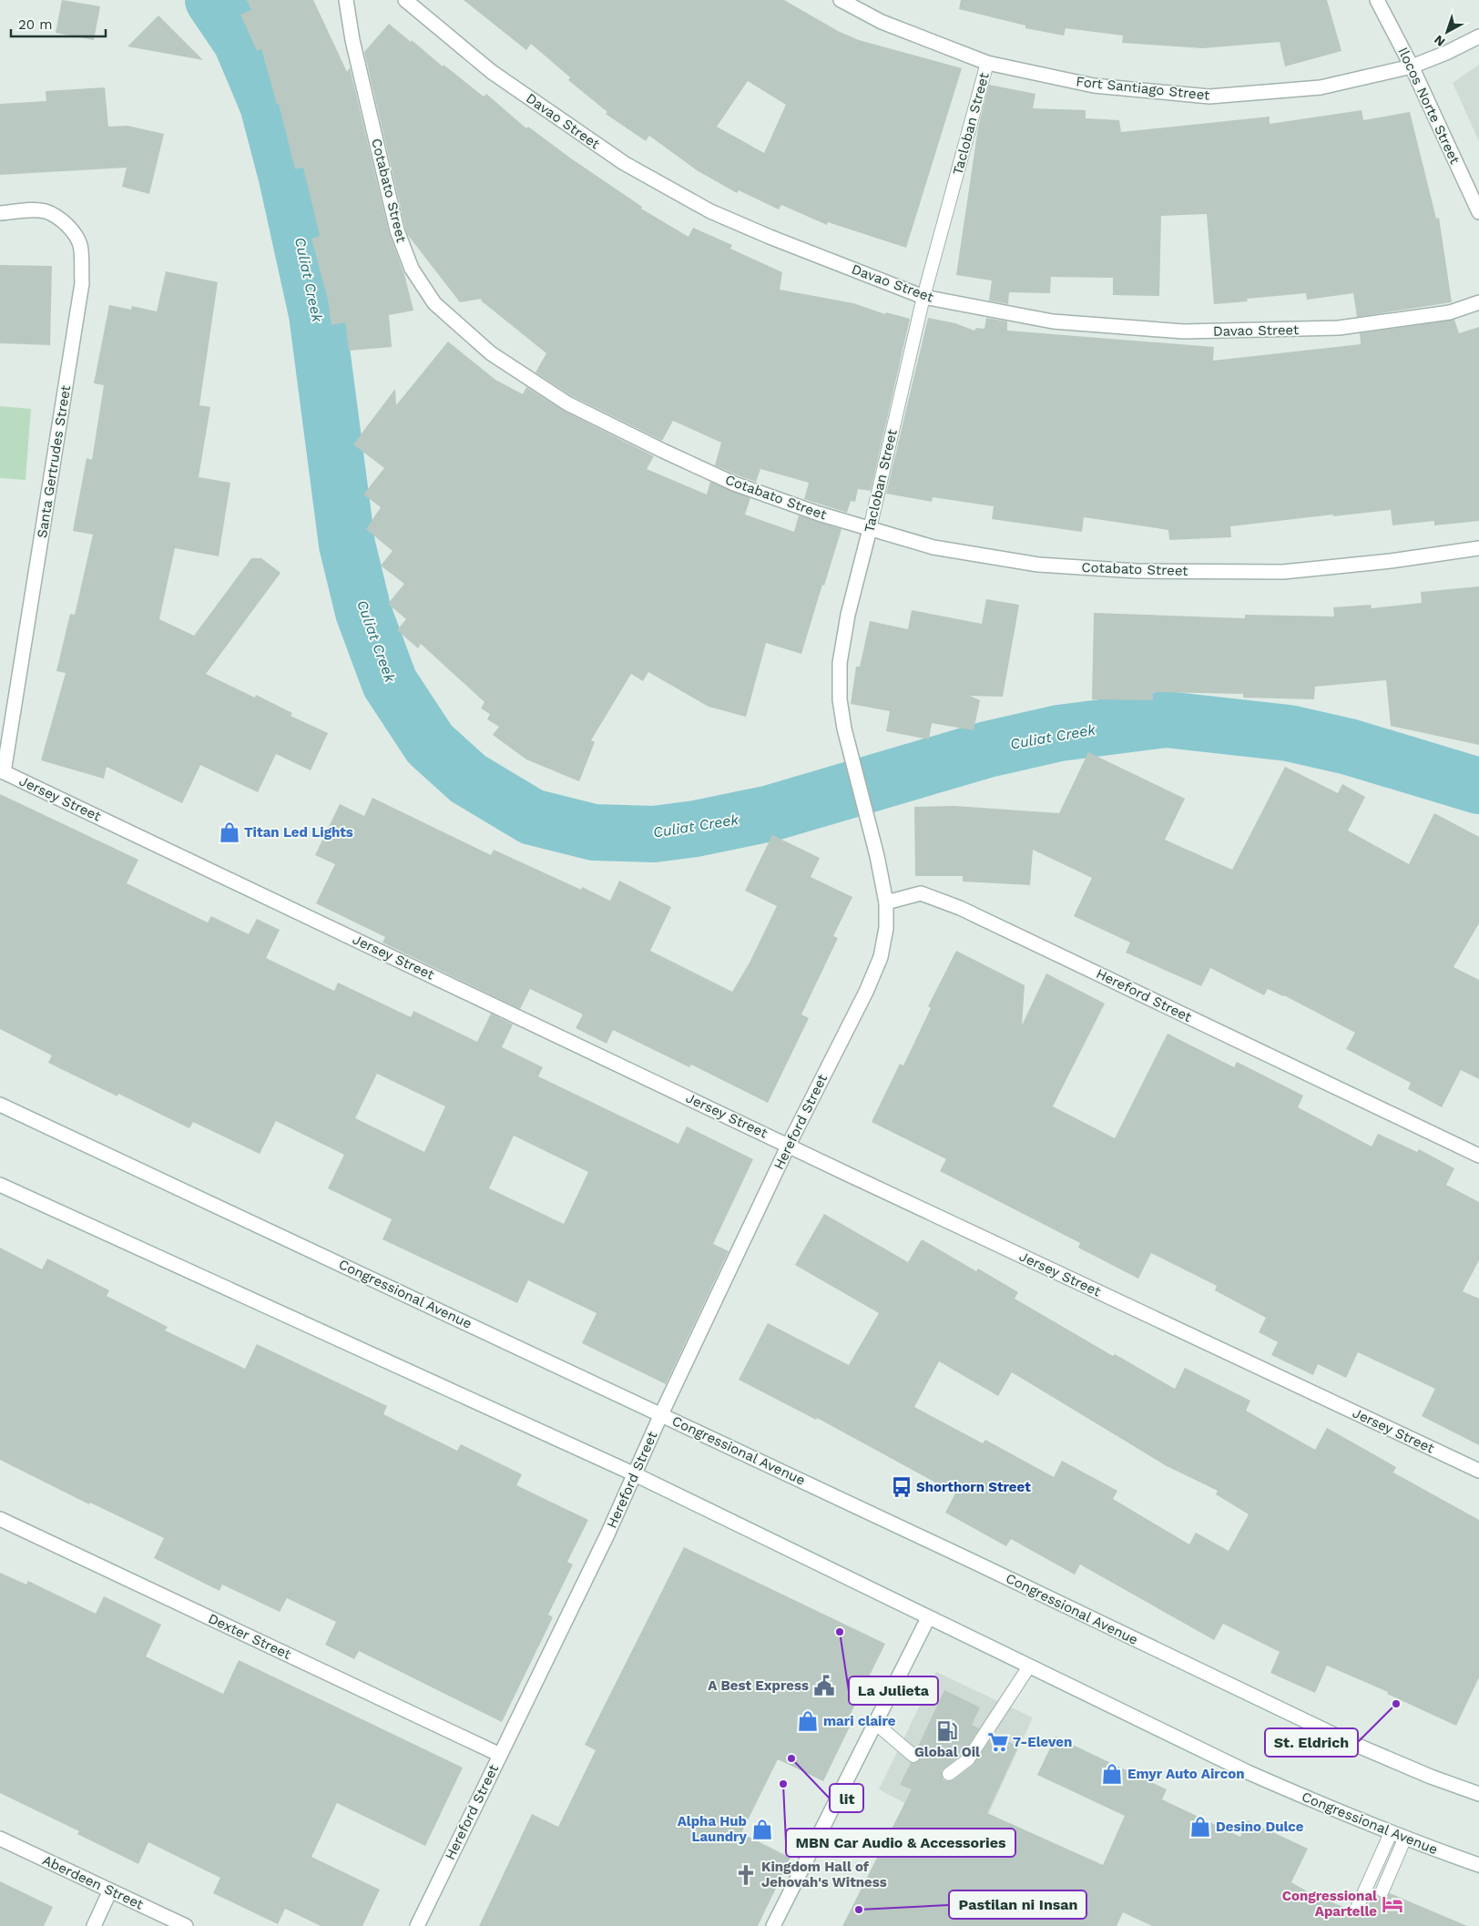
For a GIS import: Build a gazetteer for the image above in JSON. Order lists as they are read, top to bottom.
{
  "streets": {
    "street": [
      "Fort Santiago Street",
      "Ilocos Norte Street",
      "Davao Street",
      "Tacloban Street",
      "Cotabato Street",
      "Santa Gertrudes Street",
      "Jersey Street",
      "Hereford Street",
      "Congressional Avenue",
      "Dexter Street",
      "Aberdeen Street"
    ]
  },
  "crossings": [
    ["Fort Santiago Street", "Ilocos Norte Street"],
    ["Fort Santiago Street", "Tacloban Street"],
    ["Davao Street", "Tacloban Street"],
    ["Tacloban Street", "Cotabato Street"],
    ["Tacloban Street", "Hereford Street"],
    ["Santa Gertrudes Street", "Jersey Street"],
    ["Jersey Street", "Hereford Street"],
    ["Hereford Street", "Congressional Avenue"],
    ["Hereford Street", "Dexter Street"]
  ],
  "water": ["Culiat Creek"],
  "places": {
    "shop": [
      "Titan Led Lights",
      "mari claire",
      "Emyr Auto Aircon",
      "Desino Dulce",
      "Alpha Hub Laundry"
    ],
    "bus stop": ["Shorthorn Street"],
    "other": [
      "La Julieta",
      "St. Eldrich",
      "lit",
      "MBN Car Audio & Accessories",
      "Pastilan ni Insan"
    ],
    "public building": ["A Best Express"],
    "fuel station": ["Global Oil"],
    "supermarket": ["7-Eleven"],
    "church": ["Kingdom Hall of Jehovah's Witness"],
    "hotel": ["Congressional Apartelle"]
  },
  "scale_bar": "20 m",
  "north": "bottom left"
}
